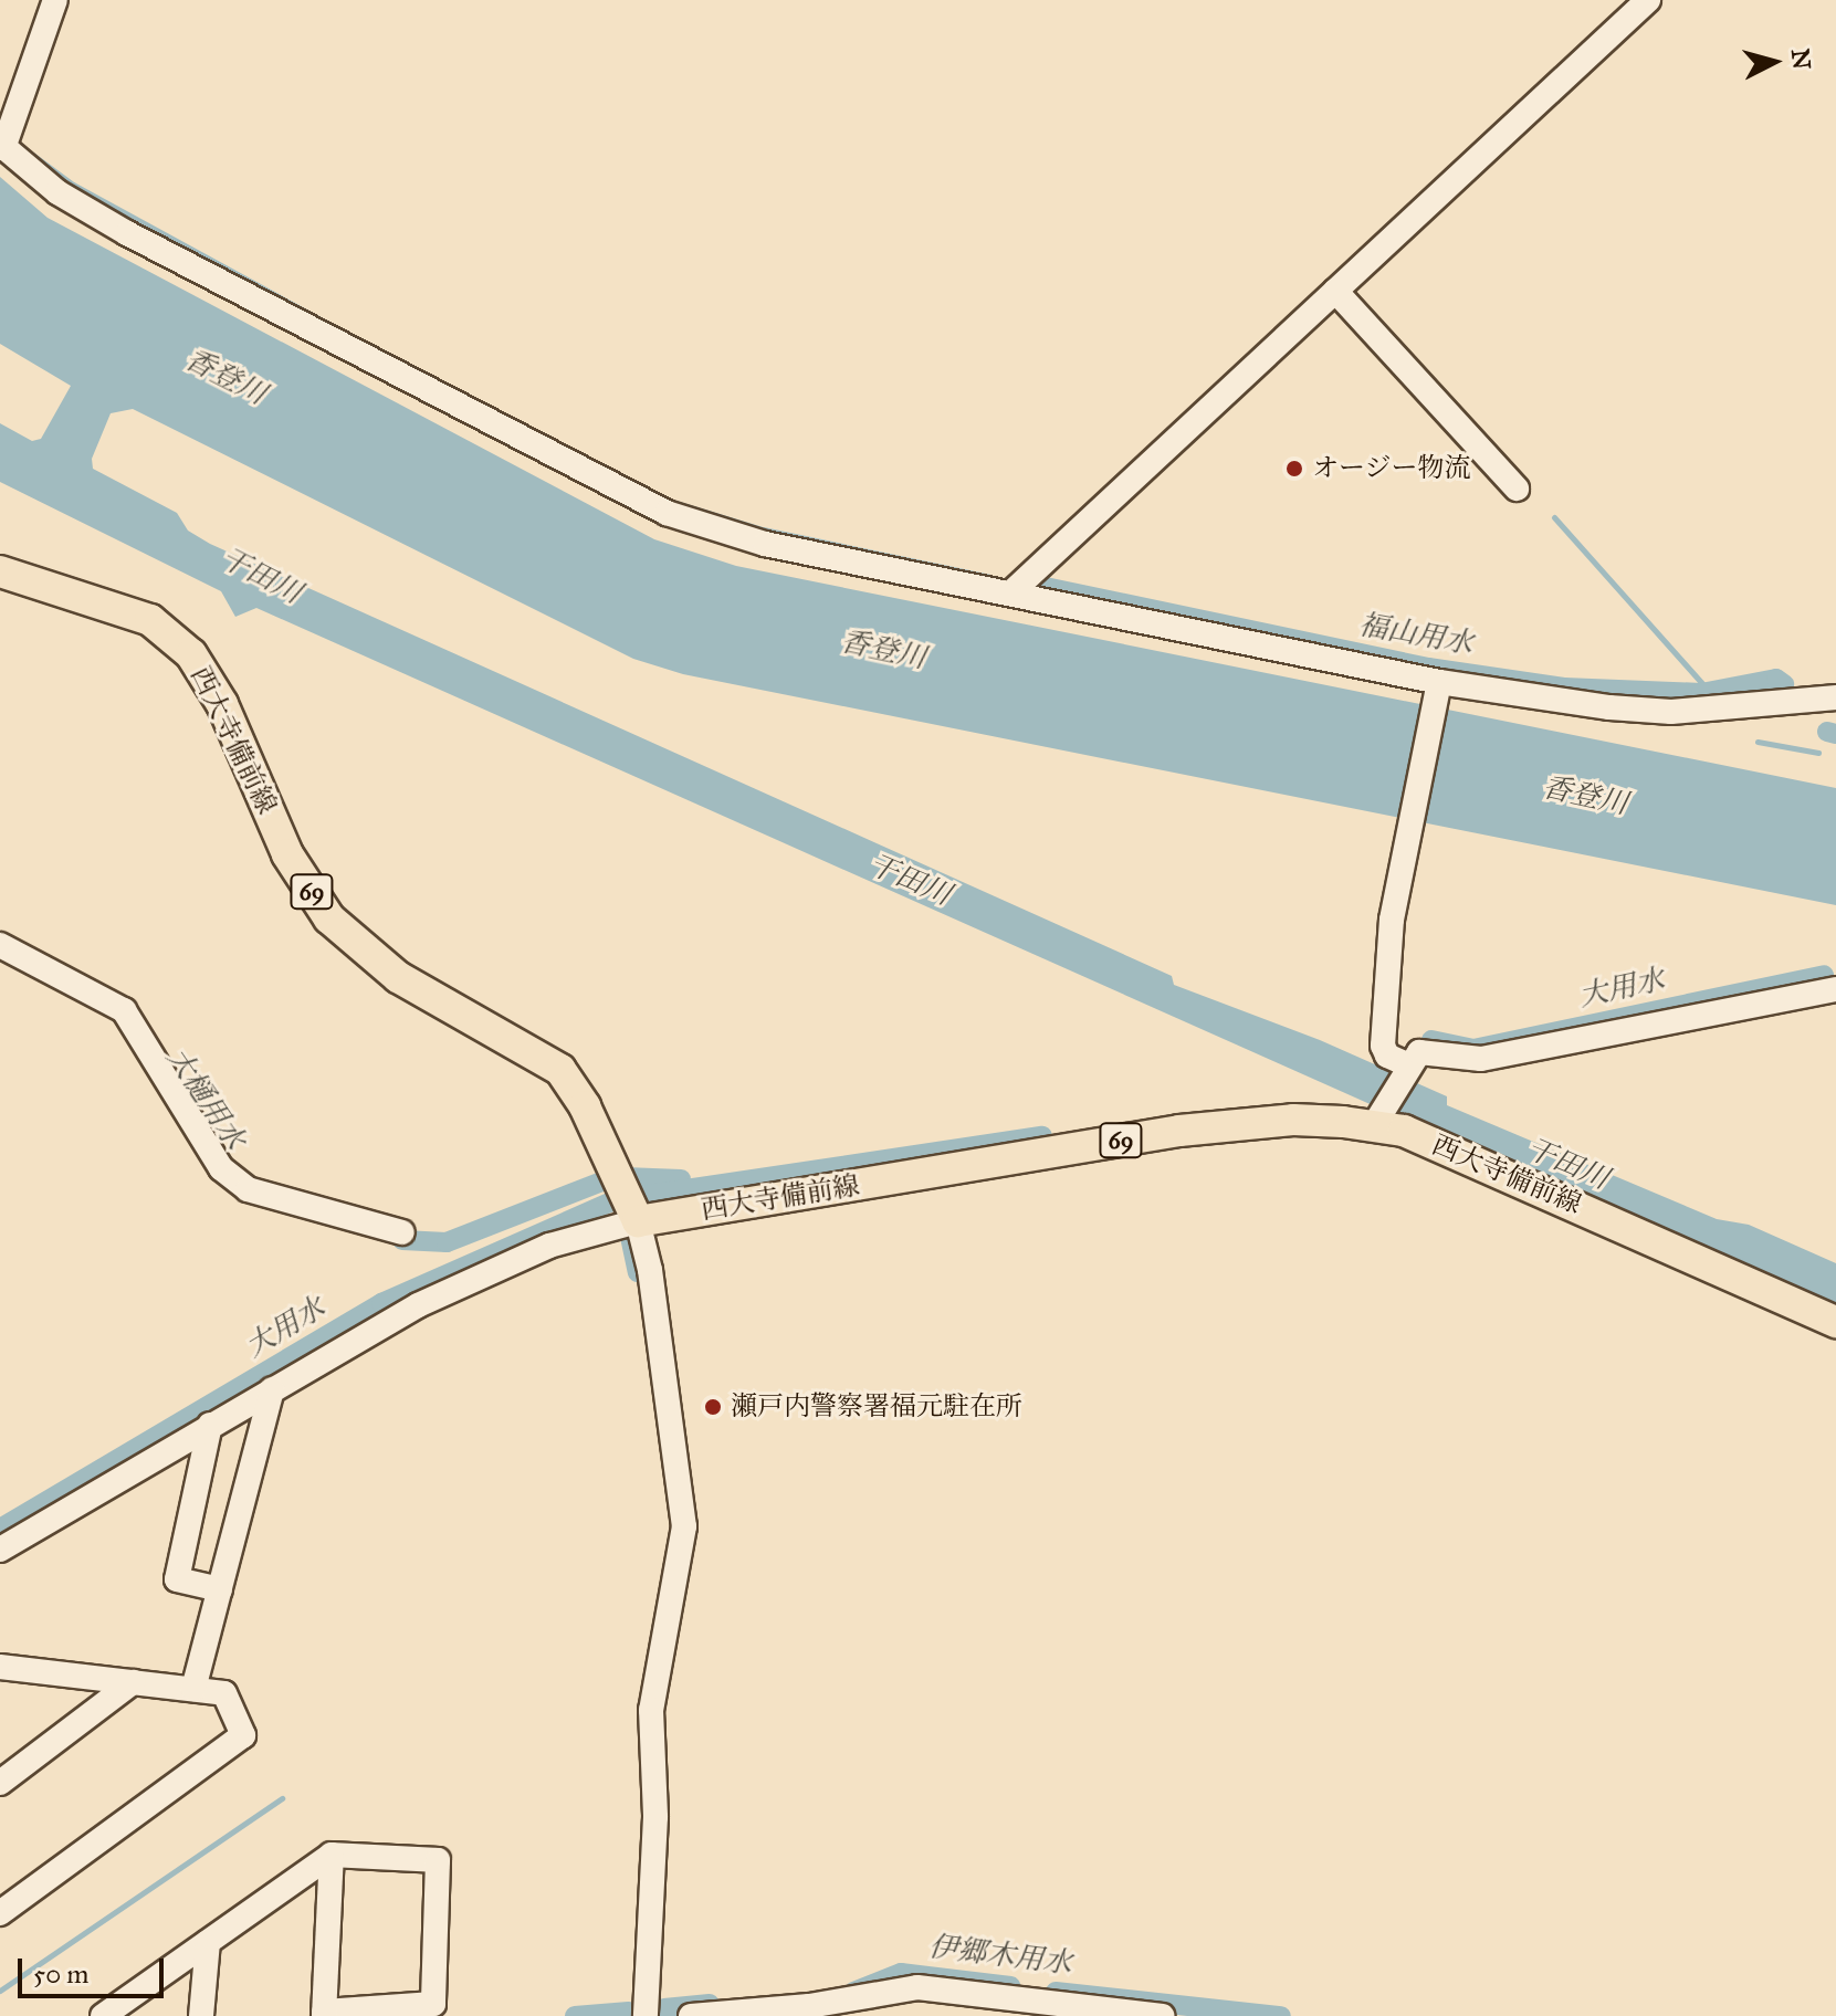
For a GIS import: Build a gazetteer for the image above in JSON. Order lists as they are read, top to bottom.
{
  "streets": {
    "main road": ["西大寺備前線", "69"]
  },
  "water": [
    "香登川",
    "干田川",
    "福山用水",
    "大用水",
    "大樋用水",
    "伊郷木用水"
  ],
  "places": ["オージー物流", "瀬戸内警察署福元駐在所"],
  "scale_bar": "50 m",
  "north": "right"
}
